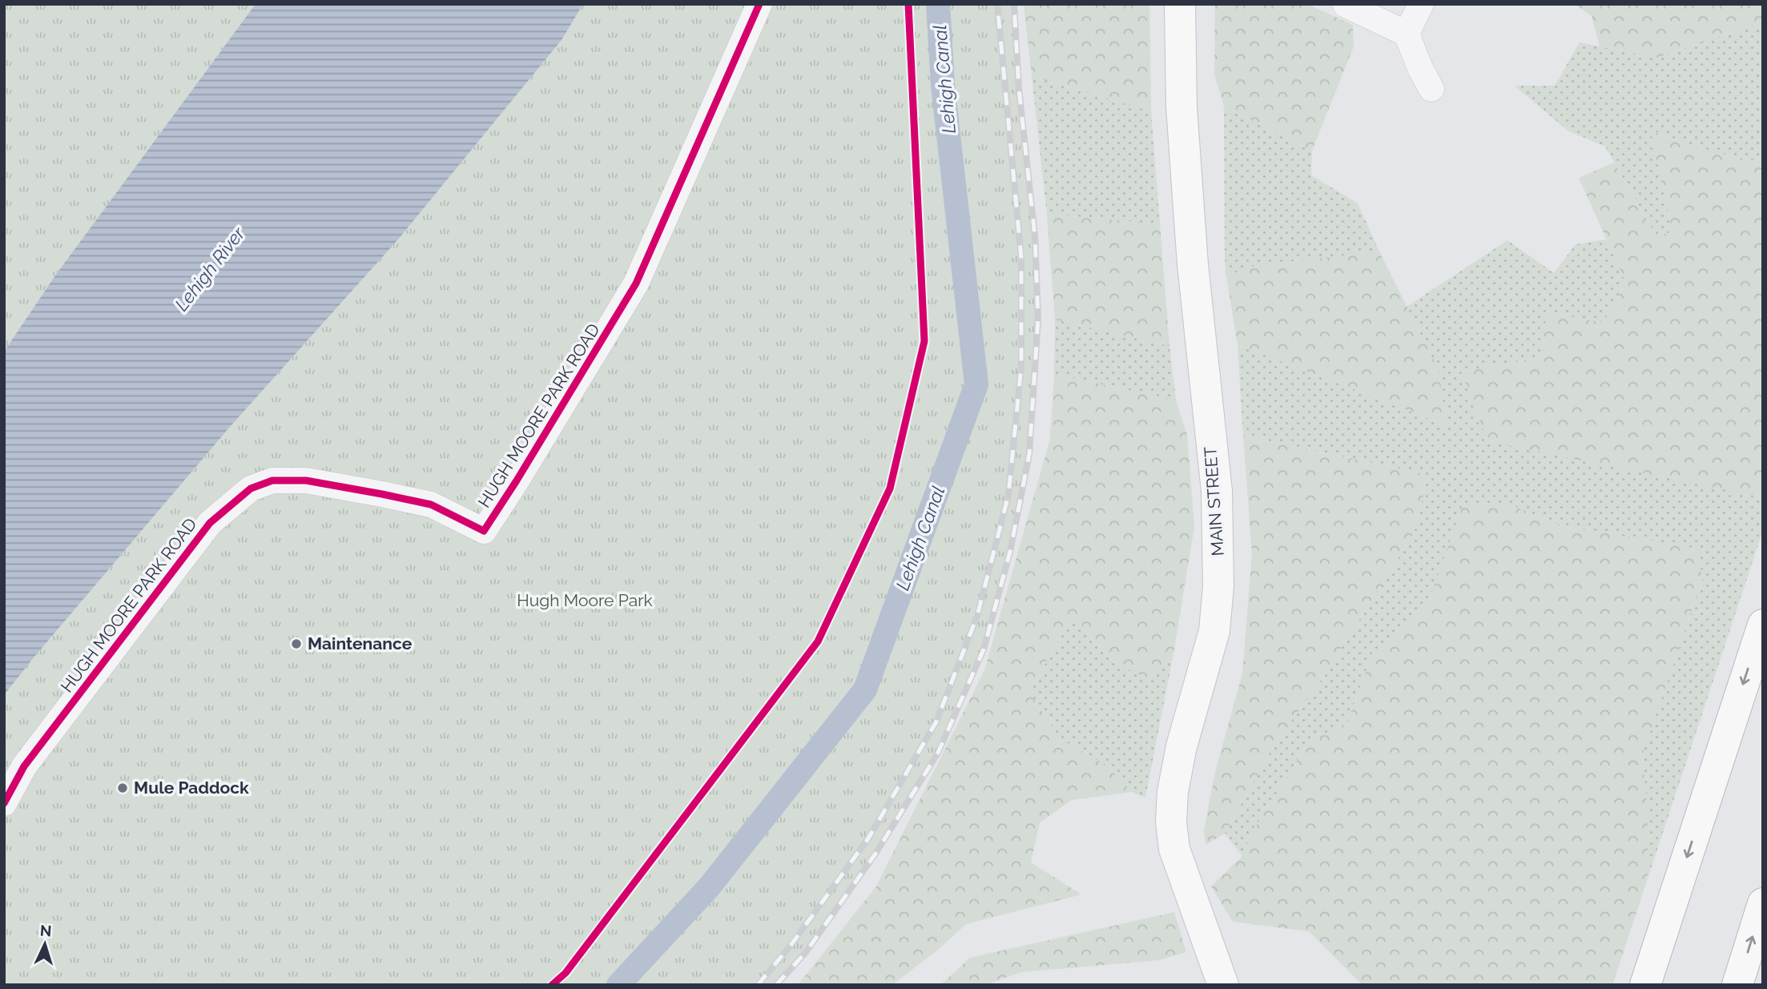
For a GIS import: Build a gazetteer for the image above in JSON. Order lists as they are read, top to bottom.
{
  "streets": {
    "main road": ["MAIN STREET"],
    "street": ["HUGH MOORE PARK ROAD"]
  },
  "water": ["Lehigh Canal", "Lehigh River"],
  "parks": ["Hugh Moore Park"],
  "places": ["Maintenance", "Mule Paddock"],
  "north": "top"
}
